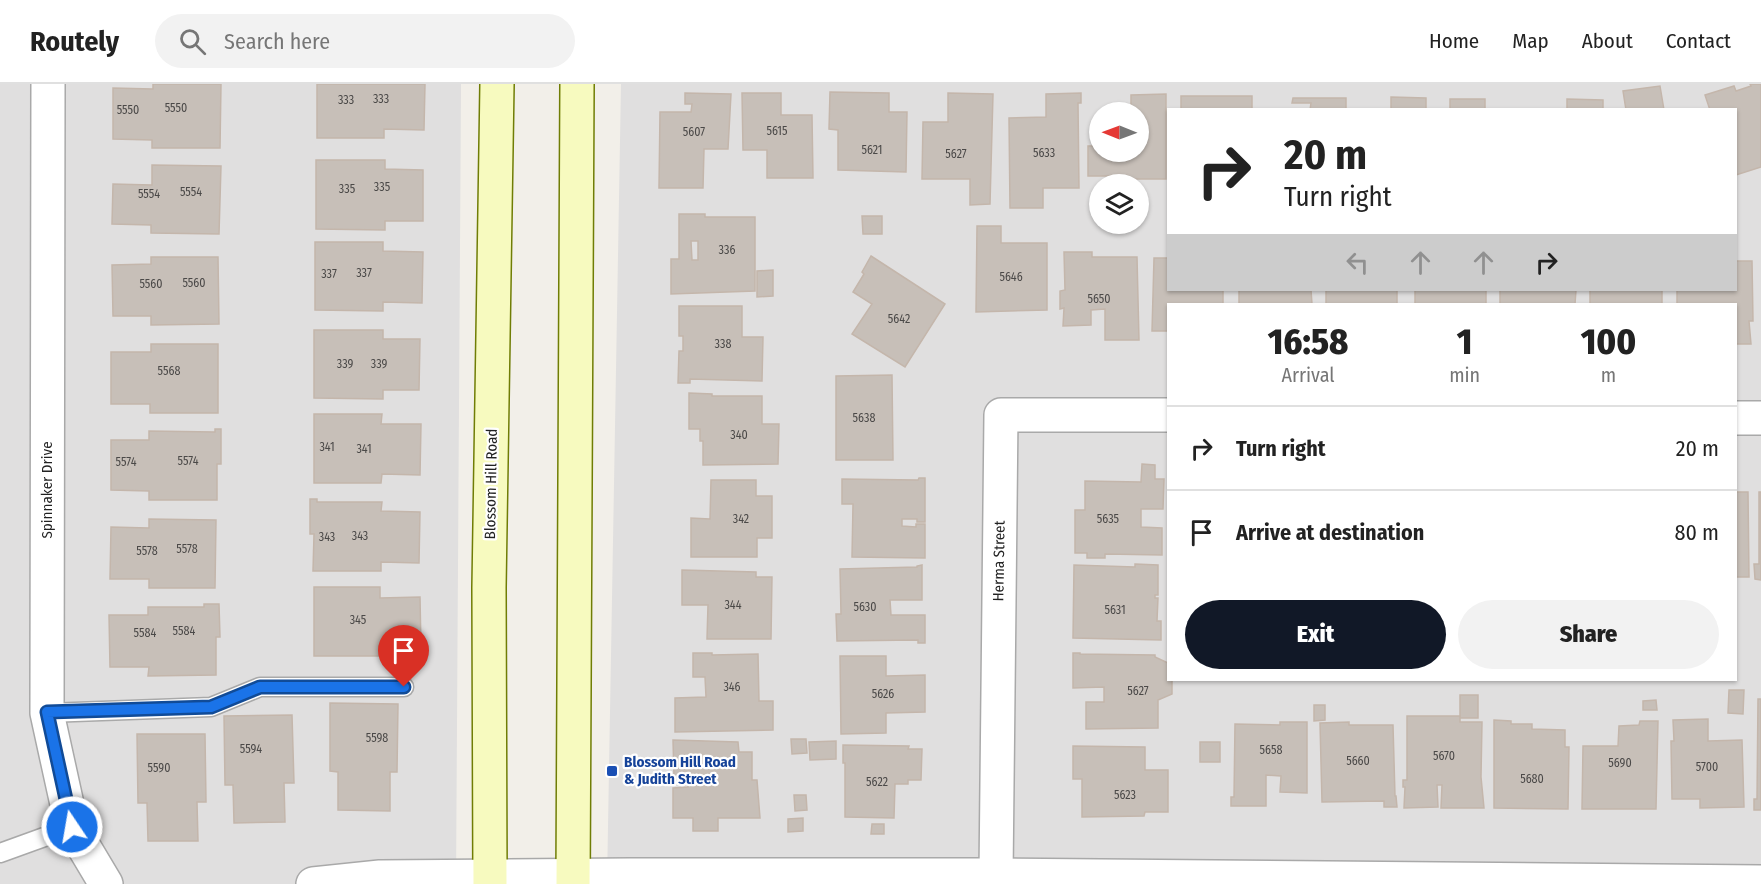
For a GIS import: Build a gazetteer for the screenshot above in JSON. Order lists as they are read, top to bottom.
{
  "streets": {
    "main road": ["Blossom Hill Road"],
    "street": ["Spinnaker Drive", "Herma Street"]
  },
  "places": {
    "transit": ["Blossom Hill Road & Judith Street"]
  },
  "house_numbers": [
    "333",
    "333",
    "5550",
    "5550",
    "5615",
    "5607",
    "5621",
    "5633",
    "5627",
    "335",
    "335",
    "5554",
    "5554",
    "336",
    "337",
    "337",
    "5646",
    "5560",
    "5560",
    "5650",
    "5642",
    "338",
    "339",
    "339",
    "5568",
    "5638",
    "340",
    "341",
    "341",
    "5574",
    "5574",
    "342",
    "5635",
    "343",
    "343",
    "5578",
    "5578",
    "344",
    "5630",
    "5631",
    "345",
    "5584",
    "5584",
    "346",
    "5627",
    "5626",
    "5598",
    "5594",
    "5658",
    "5670",
    "5660",
    "5690",
    "5700",
    "5590",
    "5680",
    "5622",
    "5623"
  ],
  "north": "left",
  "page": {
    "header": "Routely",
    "search": "Search here",
    "nav": [
      "Home",
      "Map",
      "About",
      "Contact"
    ],
    "turn": ["20 m", "Turn right"],
    "eta": [
      "16:58",
      "Arrival",
      "1",
      "min",
      "100",
      "m"
    ],
    "list": [
      {
        "name": "Turn right",
        "value": "20 m"
      },
      {
        "name": "Arrive at destination",
        "value": "80 m"
      }
    ],
    "buttons": ["Exit", "Share"]
  }
}
